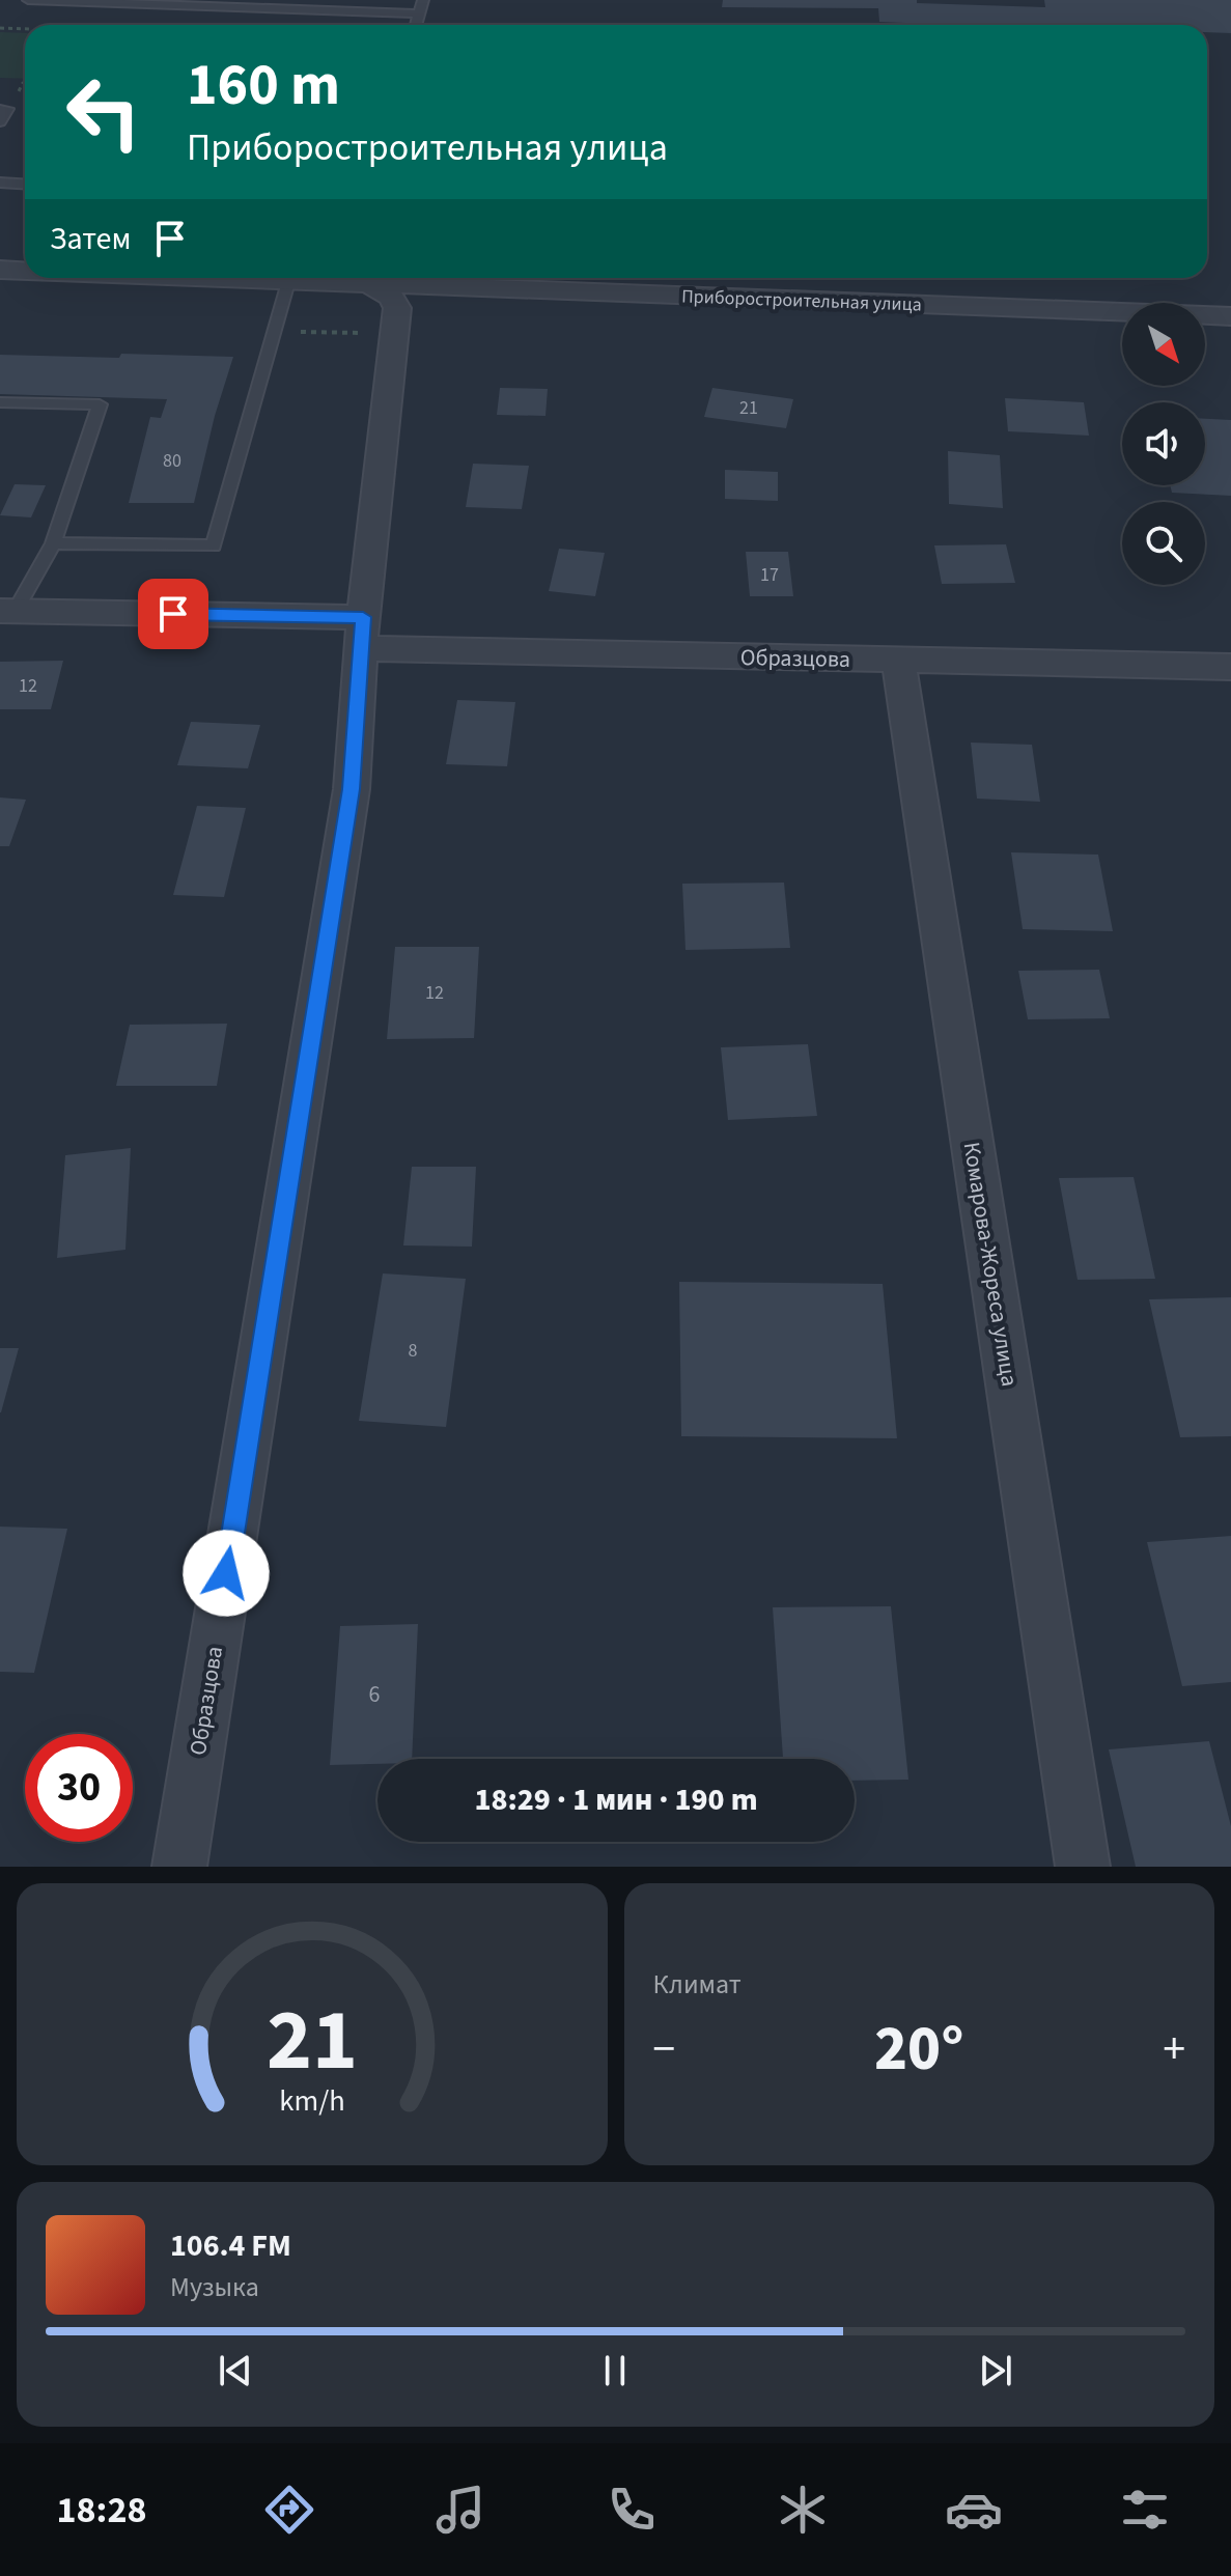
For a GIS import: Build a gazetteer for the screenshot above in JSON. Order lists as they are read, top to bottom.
{
  "streets": {
    "street": ["Приборостроительная улица", "Образцова", "Комарова-Жореса улица"]
  },
  "crossings": [
    ["Образцова", "Комарова-Жореса улица"]
  ],
  "house_numbers": [
    "21",
    "80",
    "17",
    "12",
    "12",
    "8",
    "6"
  ],
  "north": "bottom right",
  "page": {
    "turn": ["160 m", "Приборостроительная улица"],
    "then": "Затем",
    "limit": "30",
    "trip": "18:29 · 1 мин · 190 m",
    "tile": "Климат",
    "heat": ["−", "20°", "+"],
    "song": ["106.4 FM", "Музыка"],
    "tabs": "18:28",
    "gauge": ["21", "km/h"]
  }
}
